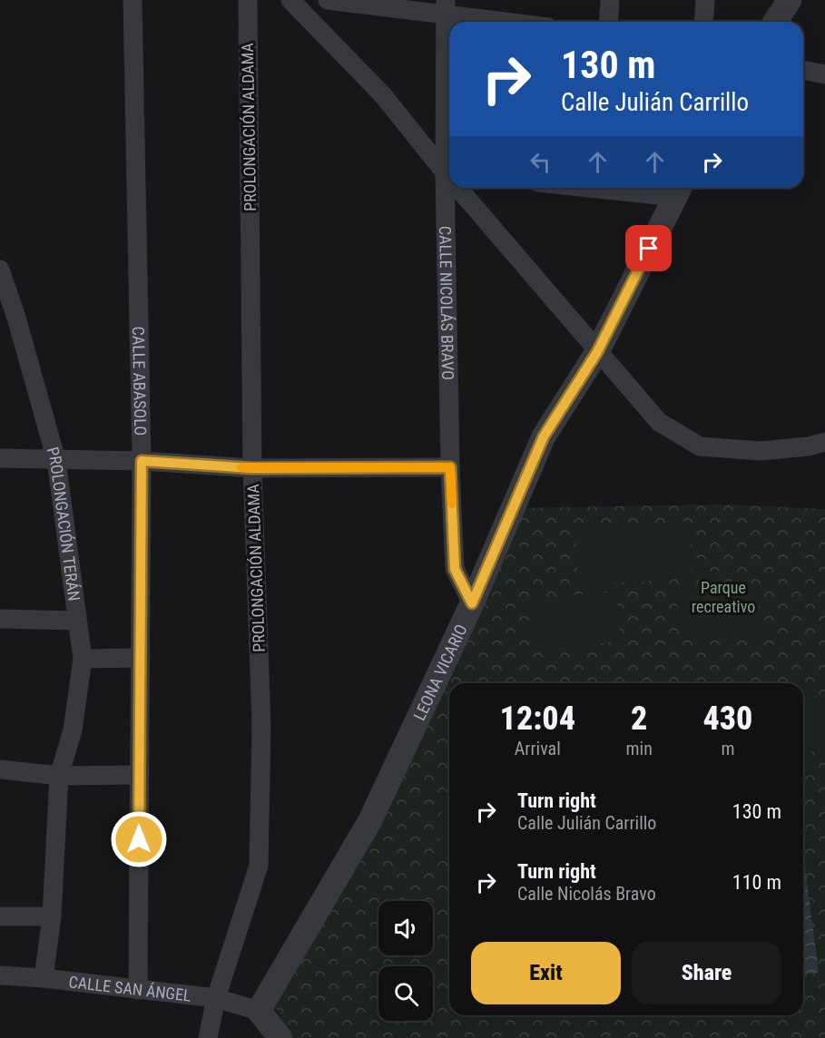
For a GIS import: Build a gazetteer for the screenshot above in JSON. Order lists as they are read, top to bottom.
{
  "streets": {
    "street": [
      "PROLONGACIÓN ALDAMA",
      "CALLE NICOLÁS BRAVO",
      "CALLE ABASOLO",
      "PROLONGACIÓN TERÁN",
      "LEONA VICARIO",
      "CALLE SAN ÁNGEL"
    ]
  },
  "crossings": [
    ["PROLONGACIÓN ALDAMA", "CALLE SAN ÁNGEL"],
    ["CALLE NICOLÁS BRAVO", "LEONA VICARIO"],
    ["CALLE ABASOLO", "CALLE SAN ÁNGEL"],
    ["PROLONGACIÓN TERÁN", "CALLE SAN ÁNGEL"],
    ["LEONA VICARIO", "CALLE SAN ÁNGEL"]
  ],
  "parks": ["Parque recreativo"],
  "page": {
    "turn": ["130 m", "Calle Julián Carrillo"],
    "eta": [
      "12:04",
      "Arrival",
      "2",
      "min",
      "430",
      "m"
    ],
    "list": [
      {
        "name": "Turn right",
        "note": "Calle Julián Carrillo",
        "value": "130 m"
      },
      {
        "name": "Turn right",
        "note": "Calle Nicolás Bravo",
        "value": "110 m"
      }
    ],
    "buttons": ["Exit", "Share"]
  }
}
